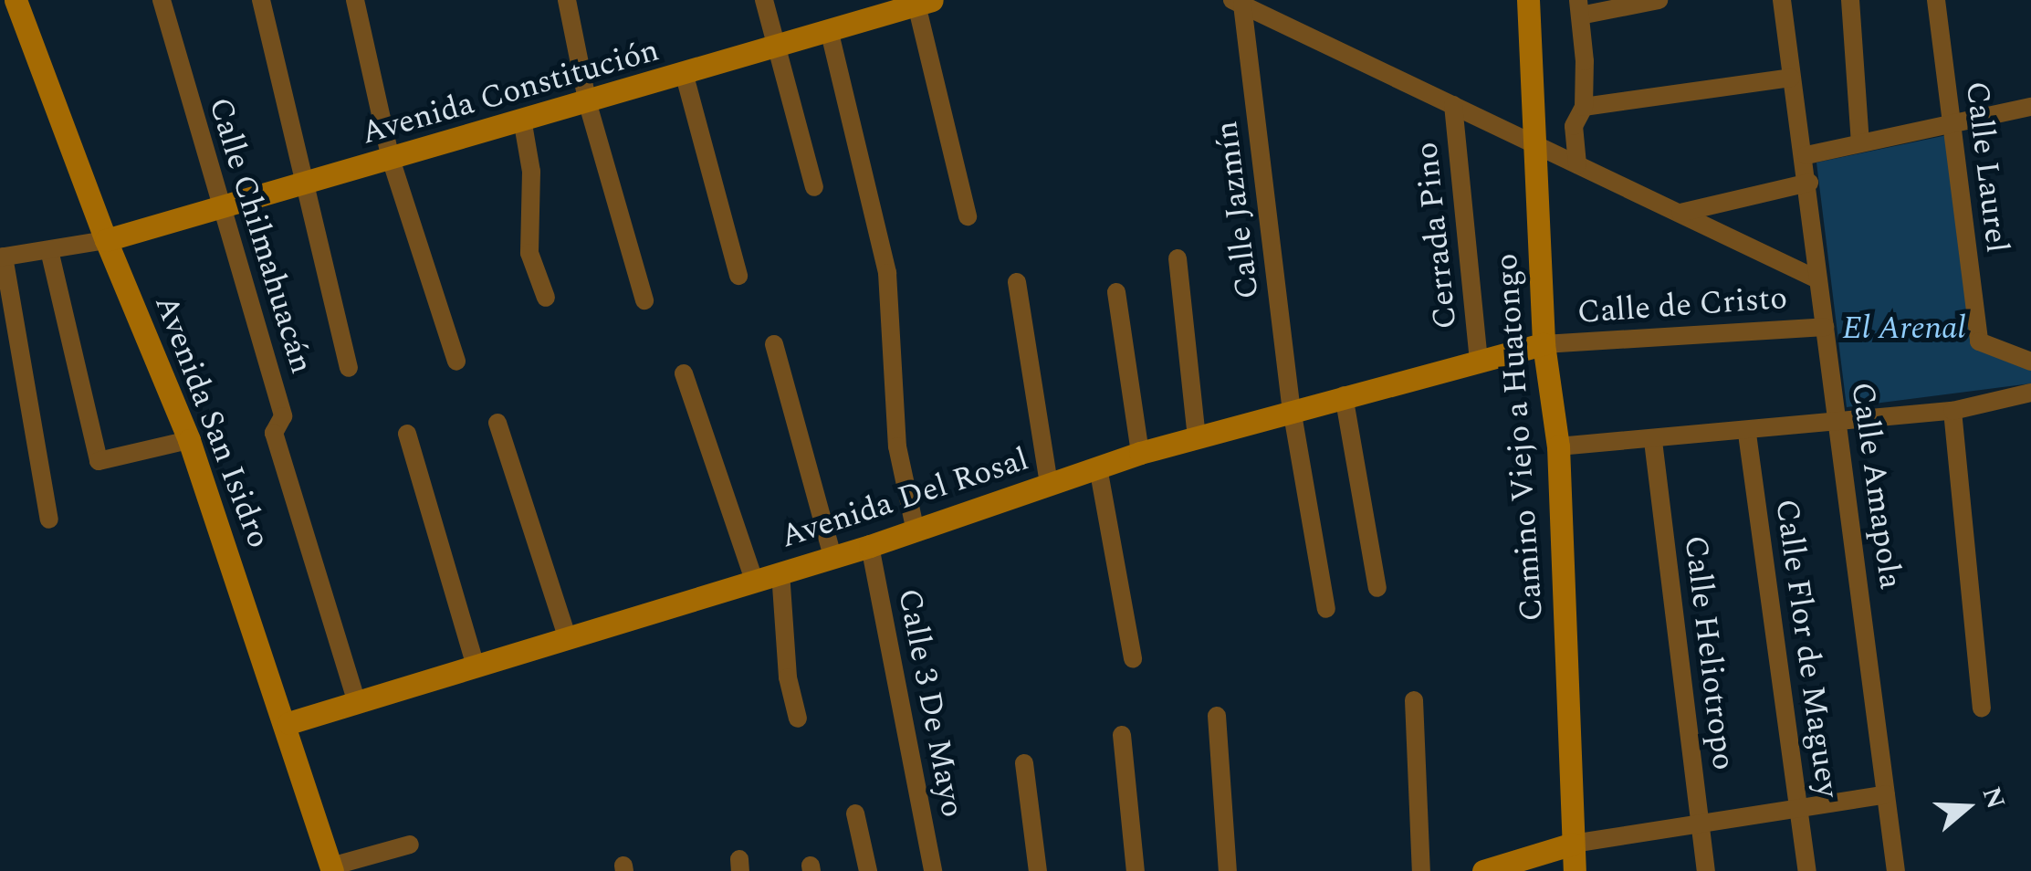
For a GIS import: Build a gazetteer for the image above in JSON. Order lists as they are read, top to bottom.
{
  "streets": {
    "main road": [
      "Avenida Constitución",
      "Avenida San Isidro",
      "Camino Viejo a Huatongo",
      "Avenida Del Rosal"
    ],
    "street": [
      "Calle Laurel",
      "Calle Jazmín",
      "Calle Chilmahuacán",
      "Cerrada Pino",
      "Calle de Cristo",
      "Calle Amapola",
      "Calle Flor de Maguey",
      "Calle Heliotropo",
      "Calle 3 De Mayo"
    ]
  },
  "crossings": [
    ["Avenida Constitución", "Calle Chilmahuacán"],
    ["Avenida Constitución", "Avenida San Isidro"],
    ["Calle Jazmín", "Avenida Del Rosal"],
    ["Calle Chilmahuacán", "Avenida Del Rosal"],
    ["Cerrada Pino", "Avenida Del Rosal"],
    ["Calle de Cristo", "Camino Viejo a Huatongo"],
    ["Calle de Cristo", "Calle Amapola"],
    ["Calle de Cristo", "Avenida Del Rosal"],
    ["Avenida San Isidro", "Avenida Del Rosal"],
    ["Camino Viejo a Huatongo", "Avenida Del Rosal"],
    ["Avenida Del Rosal", "Calle 3 De Mayo"]
  ],
  "parks": ["El Arenal"],
  "north": "right"
}
